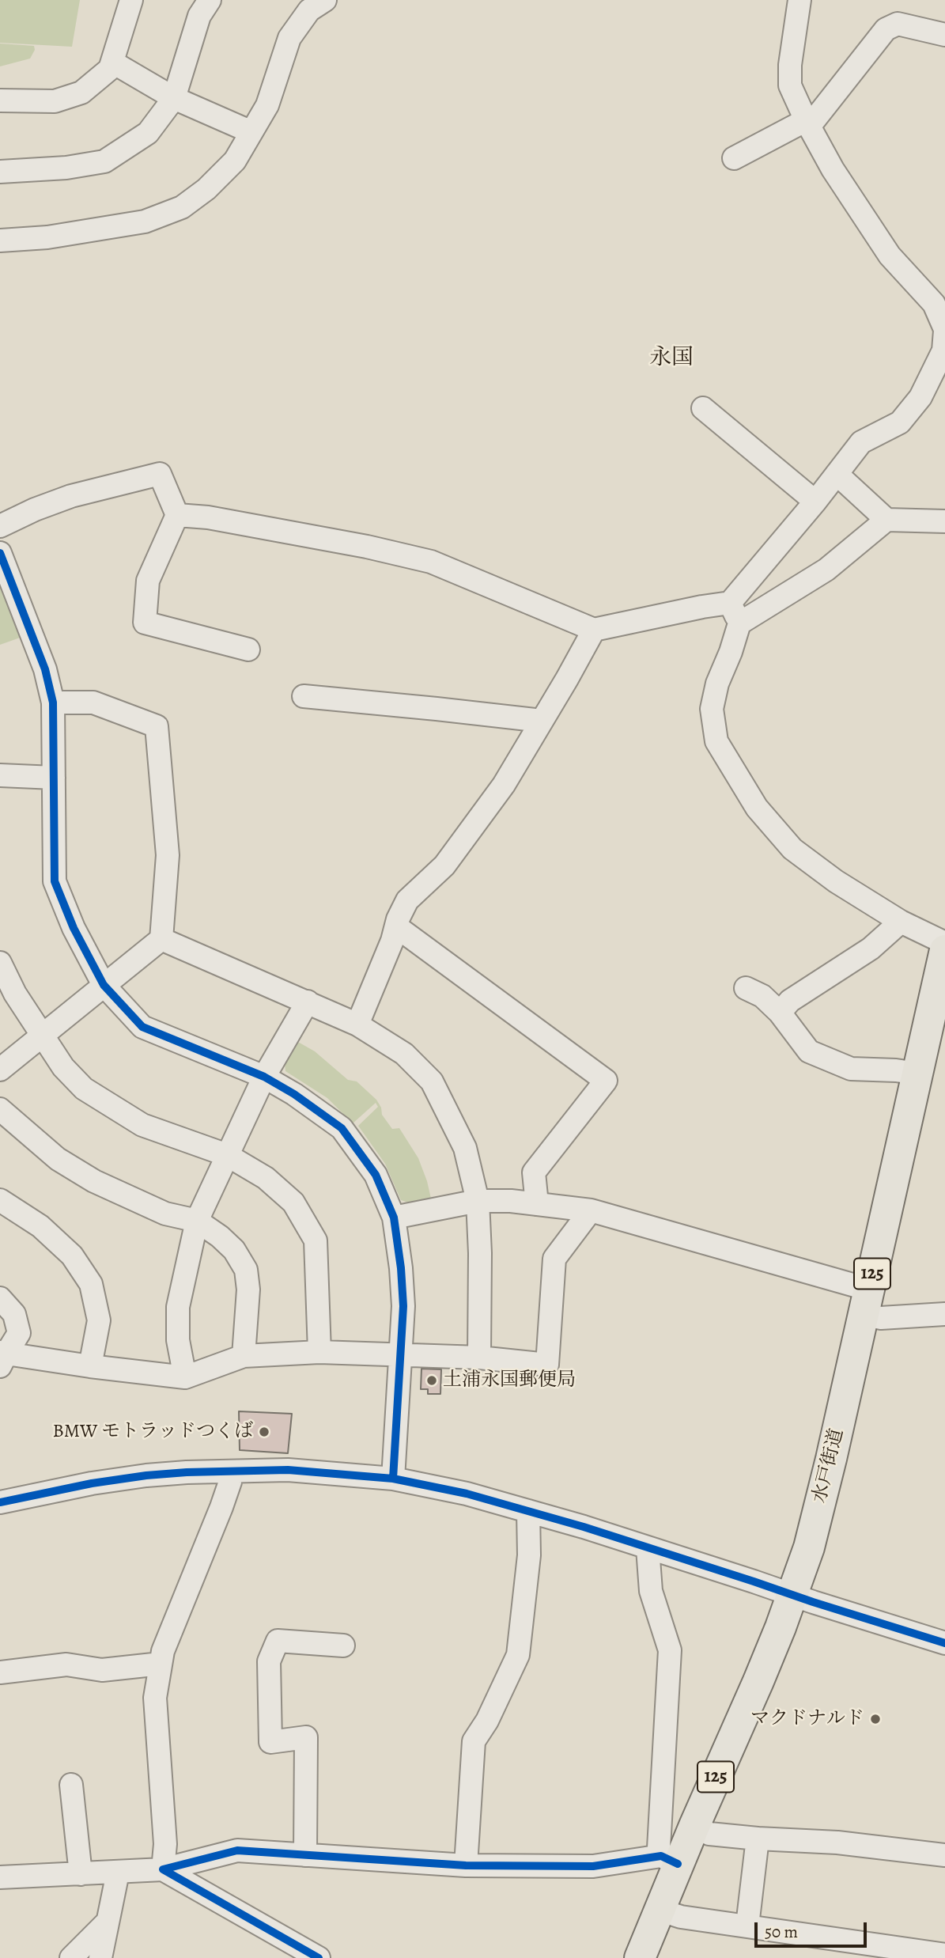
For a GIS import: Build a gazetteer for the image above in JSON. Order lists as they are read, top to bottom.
{
  "streets": {
    "highway": ["125", "水戸街道"]
  },
  "districts": ["永国"],
  "places": ["土浦永国郵便局", "BMW モトラッドつくば", "マクドナルド"],
  "scale_bar": "50 m"
}
